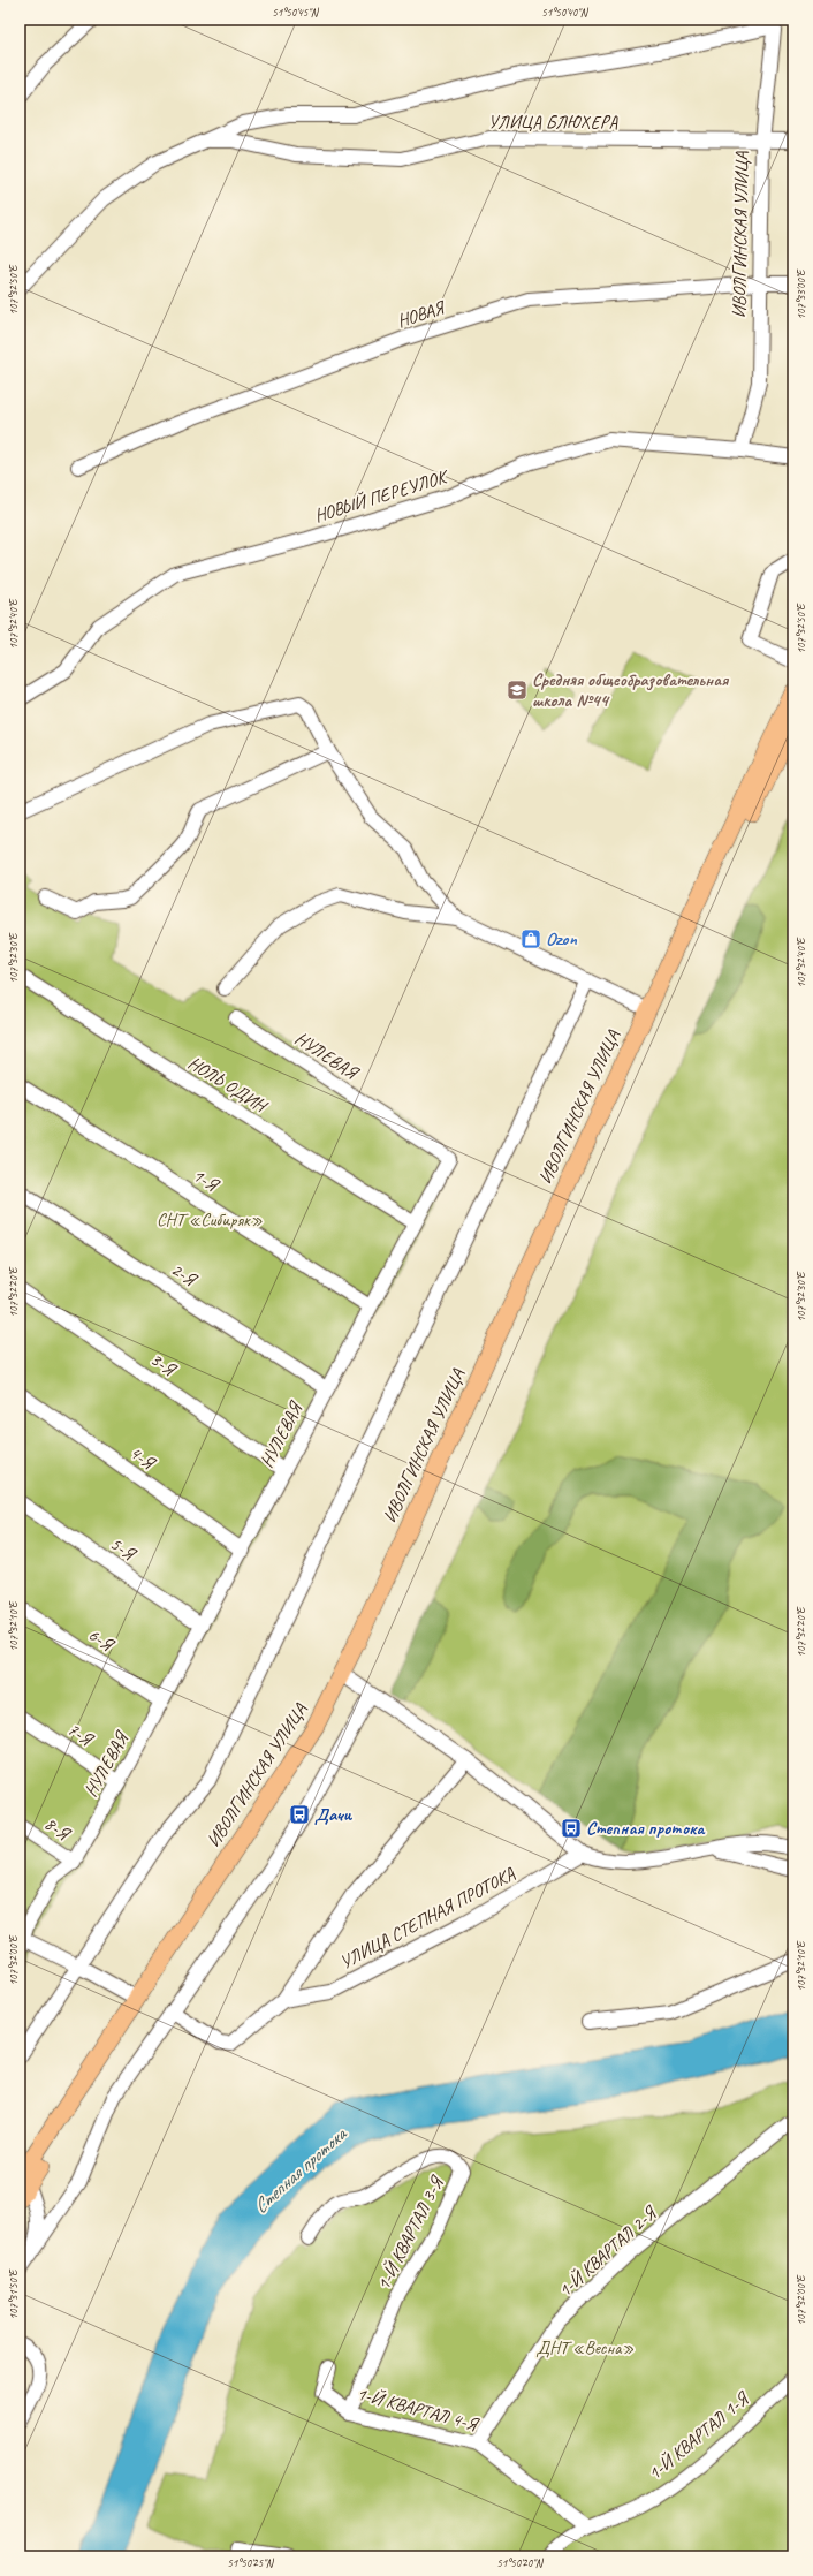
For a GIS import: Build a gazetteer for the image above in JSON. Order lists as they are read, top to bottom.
{
  "streets": {
    "main road": ["ИВОЛГИНСКАЯ УЛИЦА"],
    "street": [
      "УЛИЦА БЛЮХЕРА",
      "НОВАЯ",
      "НОВЫЙ ПЕРЕУЛОК",
      "НУЛЕВАЯ",
      "НОЛЬ ОДИН",
      "1-Я",
      "2-Я",
      "3-Я",
      "4-Я",
      "5-Я",
      "6-Я",
      "7-Я",
      "8-Я",
      "УЛИЦА СТЕПНАЯ ПРОТОКА",
      "1-Й КВАРТАЛ 3-Я",
      "1-Й КВАРТАЛ 2-Я",
      "1-Й КВАРТАЛ 4-Я",
      "1-Й КВАРТАЛ 1-Я"
    ]
  },
  "crossings": [
    ["УЛИЦА БЛЮХЕРА", "ИВОЛГИНСКАЯ УЛИЦА"],
    ["ИВОЛГИНСКАЯ УЛИЦА", "НОВАЯ"],
    ["ИВОЛГИНСКАЯ УЛИЦА", "НОВЫЙ ПЕРЕУЛОК"],
    ["НУЛЕВАЯ", "НОЛЬ ОДИН"],
    ["НУЛЕВАЯ", "1-Я"],
    ["НУЛЕВАЯ", "2-Я"],
    ["НУЛЕВАЯ", "3-Я"],
    ["НУЛЕВАЯ", "4-Я"],
    ["НУЛЕВАЯ", "5-Я"],
    ["НУЛЕВАЯ", "6-Я"],
    ["НУЛЕВАЯ", "7-Я"],
    ["НУЛЕВАЯ", "8-Я"],
    ["1-Й КВАРТАЛ 3-Я", "1-Й КВАРТАЛ 4-Я"],
    ["1-Й КВАРТАЛ 2-Я", "1-Й КВАРТАЛ 4-Я"],
    ["1-Й КВАРТАЛ 4-Я", "1-Й КВАРТАЛ 1-Я"]
  ],
  "water": ["Степная протока"],
  "parks": ["СНТ «Сибиряк»", "ДНТ «Весна»"],
  "places": {
    "school or university": ["Средняя общеобразовательная школа №44"],
    "shop": ["Ozon"],
    "bus stop": ["Дачи", "Степная протока"]
  },
  "coordinates": [
    "51°50'45\"N",
    "51°50'40\"N",
    "107°32'50\"E",
    "107°33'00\"E",
    "107°32'40\"E",
    "107°32'30\"E",
    "107°32'20\"E",
    "107°32'10\"E",
    "107°32'00\"E",
    "107°31'50\"E",
    "51°50'25\"N",
    "51°50'20\"N"
  ]
}
